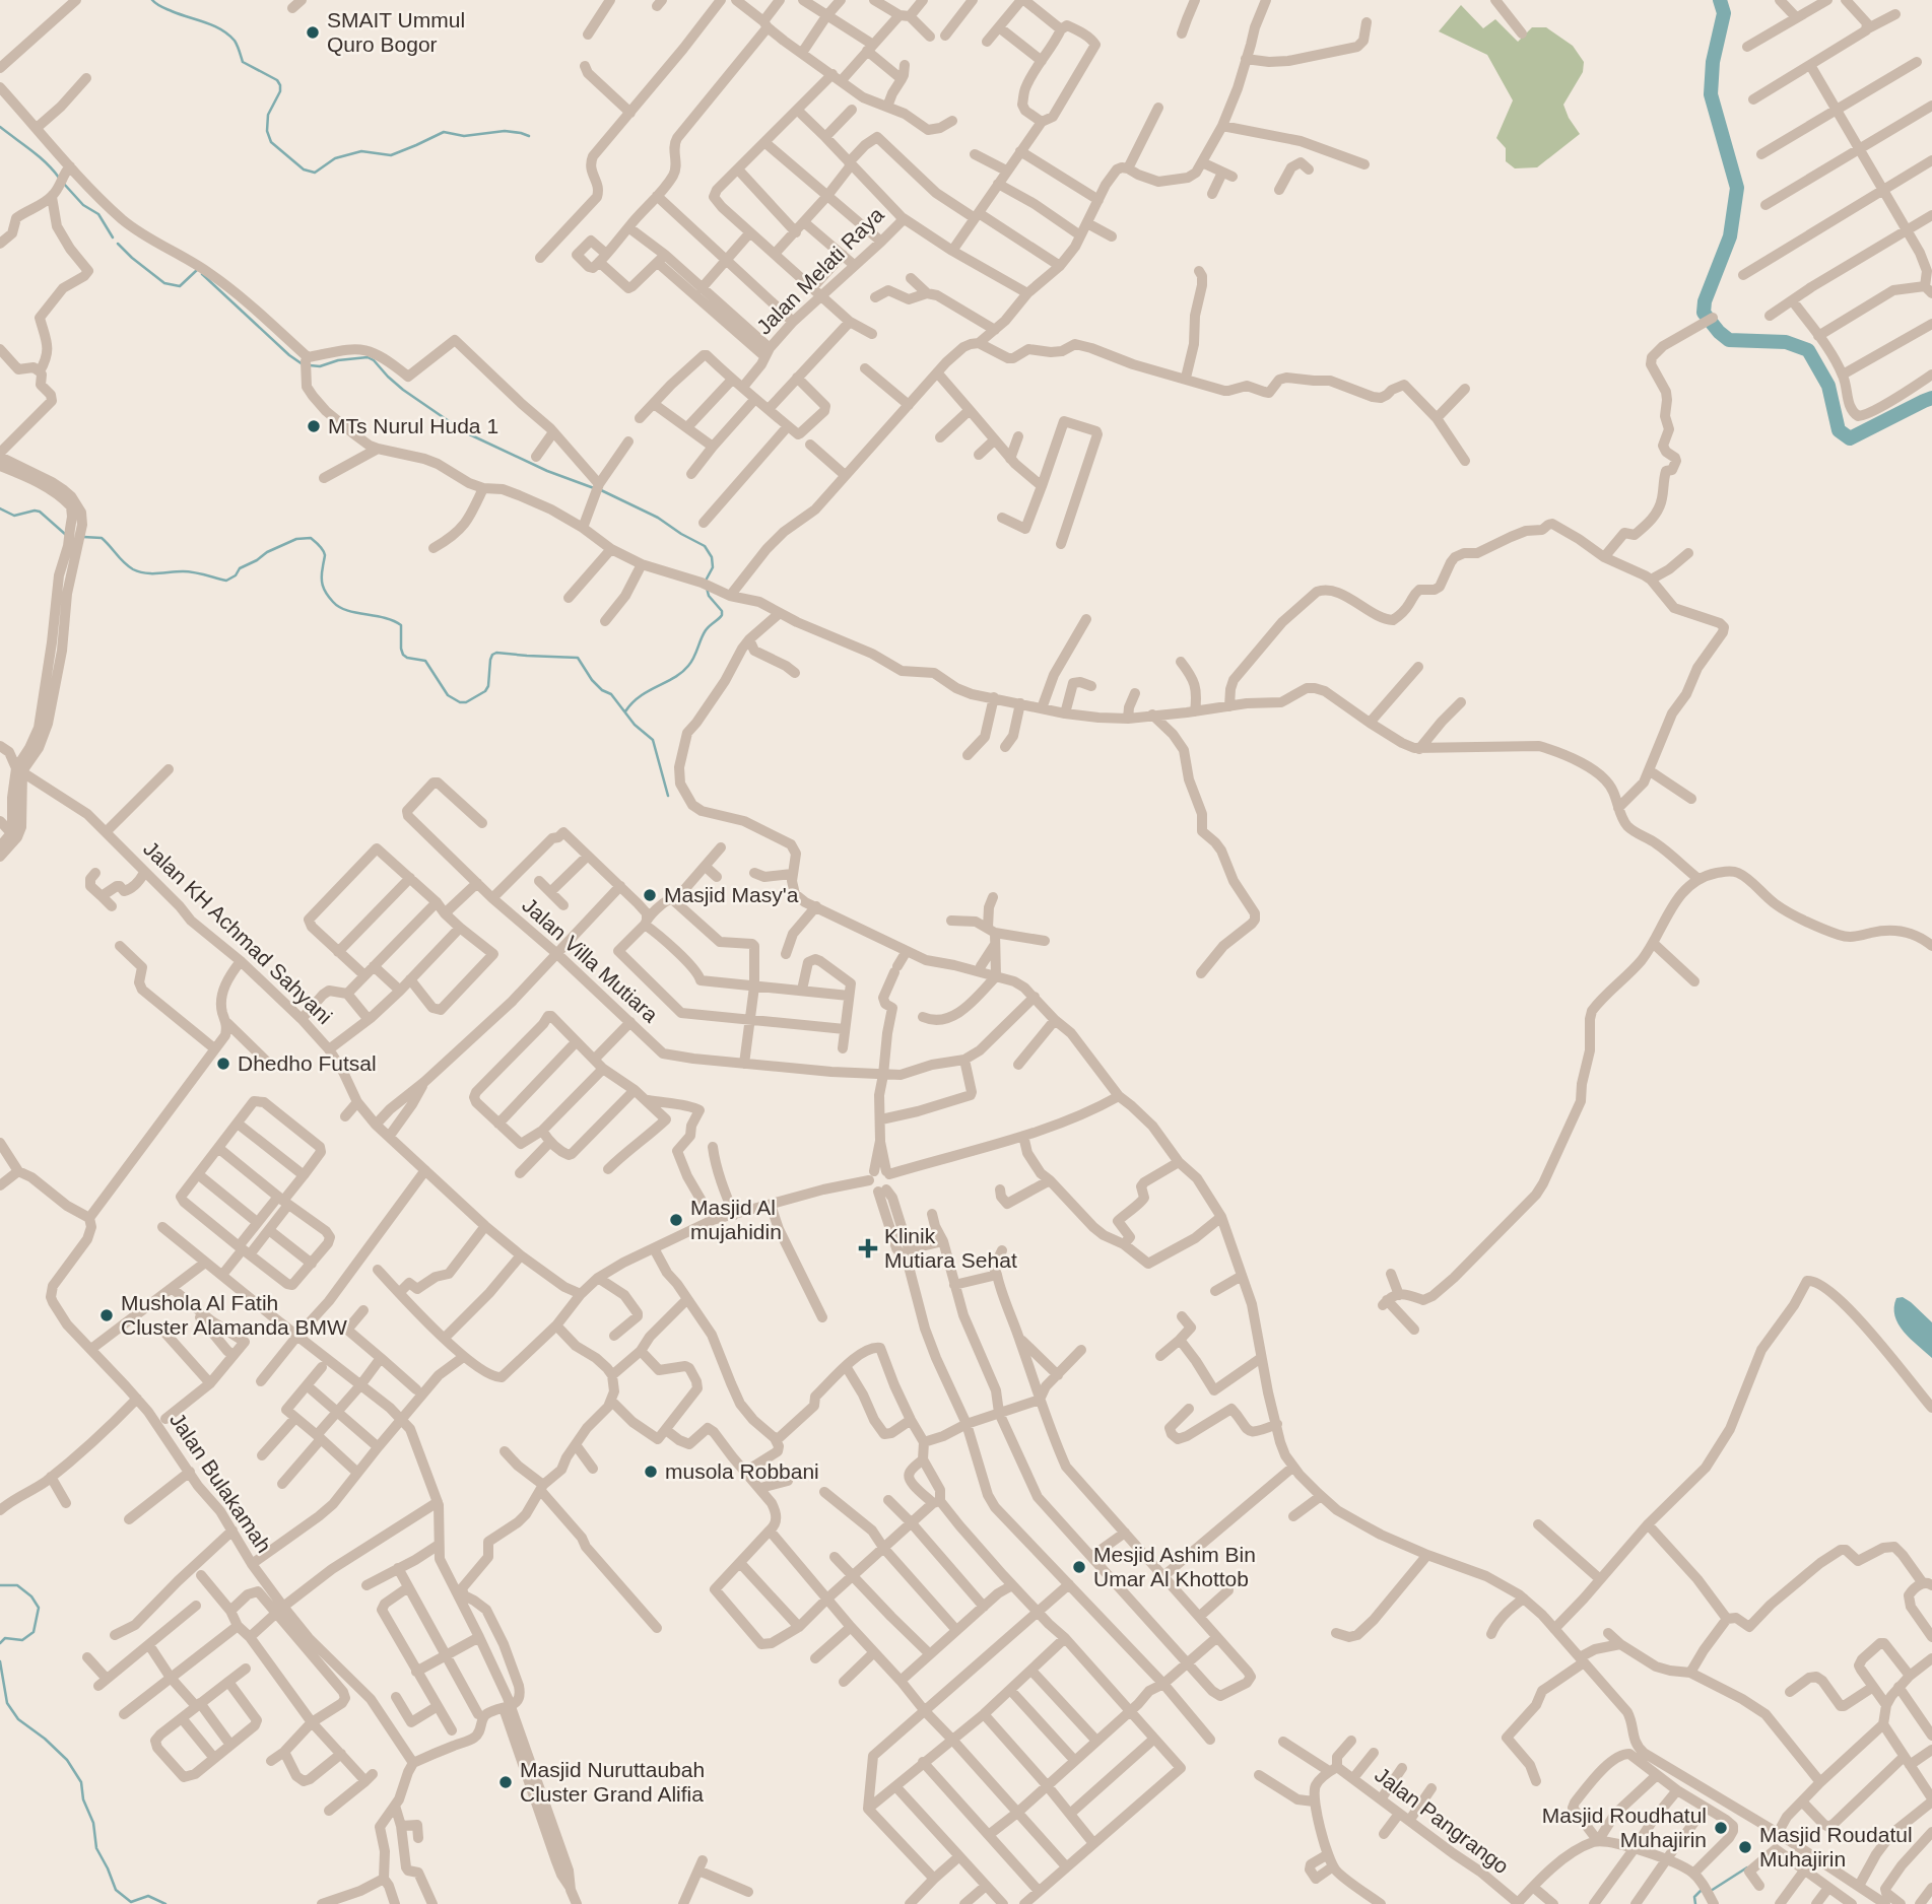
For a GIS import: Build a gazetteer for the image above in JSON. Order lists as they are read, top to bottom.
{
  "streets": {
    "street": [
      "Jalan Melati Raya",
      "Jalan KH Achmad Sahyani",
      "Jalan Villa Mutiara",
      "Jalan Bulakamah",
      "Jalan Pangrango"
    ]
  },
  "places": {
    "other": [
      "SMAIT Ummul Quro Bogor",
      "MTs Nurul Huda 1",
      "Masjid Masy'a",
      "Dhedho Futsal",
      "Masjid Al mujahidin",
      "Mushola Al Fatih Cluster Alamanda BMW",
      "musola Robbani",
      "Mesjid Ashim Bin Umar Al Khottob",
      "Masjid Nuruttaubah Cluster Grand Alifia",
      "Masjid Roudhatul Muhajirin",
      "Masjid Roudatul Muhajirin"
    ],
    "health": ["Klinik Mutiara Sehat"]
  }
}
